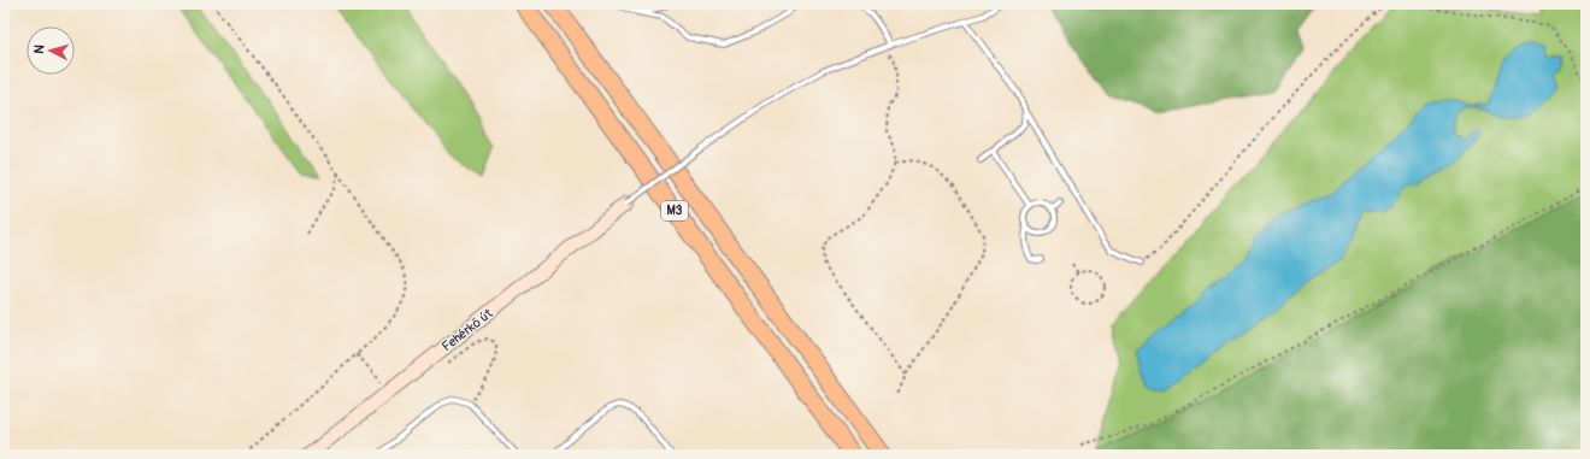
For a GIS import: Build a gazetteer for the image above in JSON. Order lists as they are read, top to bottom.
{
  "streets": {
    "highway": ["M3"],
    "street": ["Fehérkő út"]
  },
  "north": "left"
}
